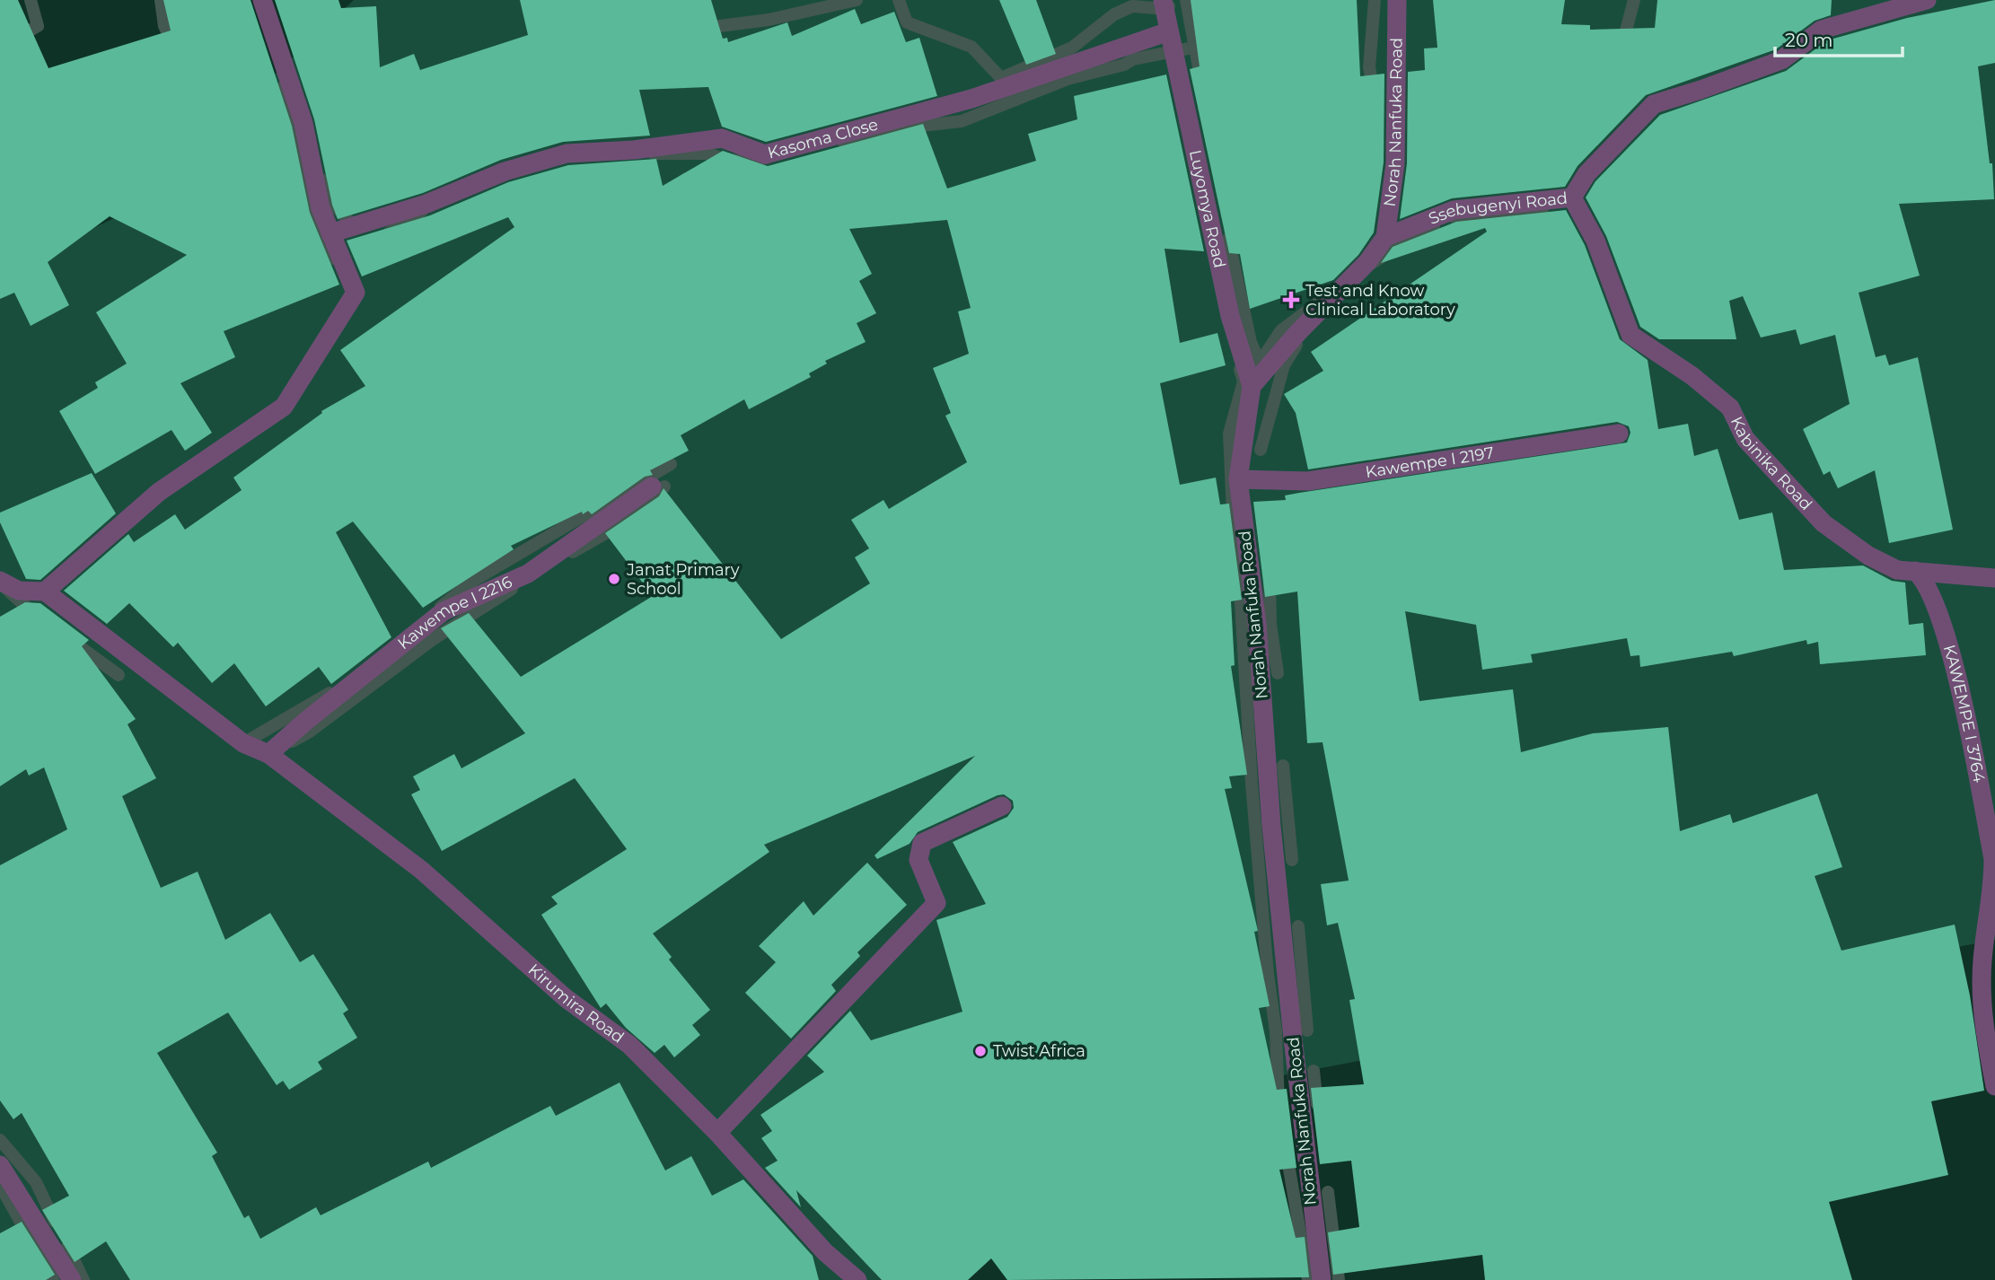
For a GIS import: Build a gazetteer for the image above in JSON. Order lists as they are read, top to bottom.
{
  "streets": {
    "street": [
      "Norah Nanfuka Road",
      "Kasoma Close",
      "Luyomya Road",
      "Ssebugenyi Road",
      "Kabinika Road",
      "Kawempe I 2197",
      "Kawempe I 2216",
      "KAWEMPE I 3764",
      "Kirumira Road"
    ]
  },
  "crossings": [
    ["Norah Nanfuka Road", "Luyomya Road"],
    ["Norah Nanfuka Road", "Ssebugenyi Road"],
    ["Norah Nanfuka Road", "Kawempe I 2197"],
    ["Kasoma Close", "Luyomya Road"],
    ["Ssebugenyi Road", "Kabinika Road"],
    ["Kabinika Road", "KAWEMPE I 3764"],
    ["Kawempe I 2216", "Kirumira Road"]
  ],
  "places": {
    "health": ["Test and Know Clinical Laboratory"],
    "other": ["Janat Primary School", "Twist Africa"]
  },
  "scale_bar": "20 m"
}
